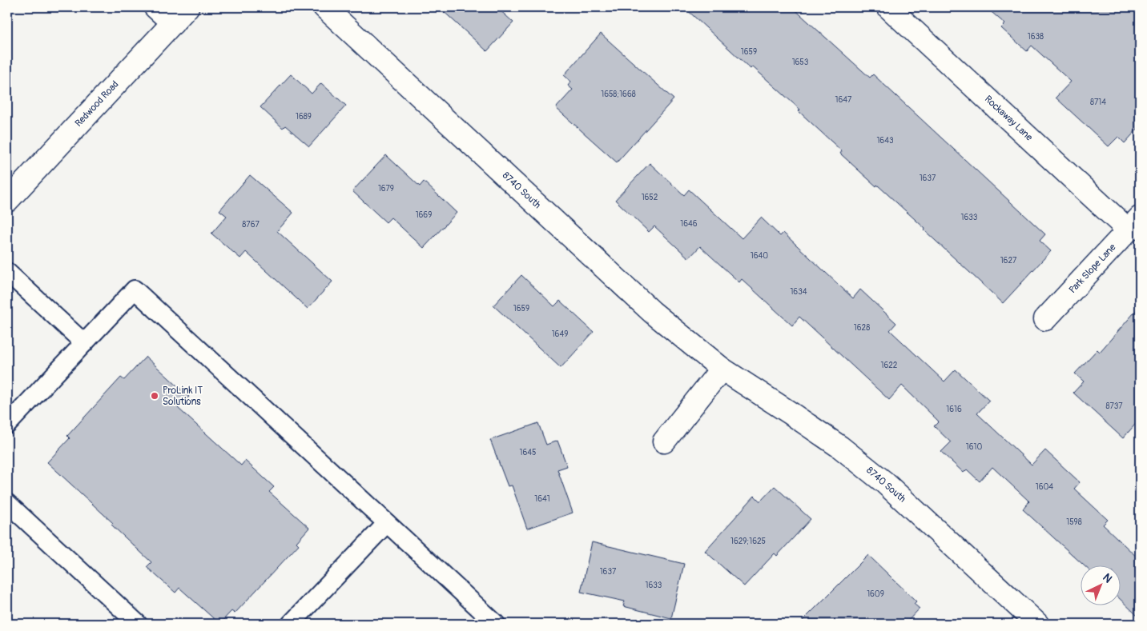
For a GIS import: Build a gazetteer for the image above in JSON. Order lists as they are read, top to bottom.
{
  "streets": {
    "street": [
      "Redwood Road",
      "Rockaway Lane",
      "8740 South",
      "Park Slope Lane"
    ]
  },
  "crossings": [
    ["Rockaway Lane", "Park Slope Lane"]
  ],
  "places": ["ProLink IT Solutions"],
  "house_numbers": [
    "1638",
    "1659",
    "1653",
    "1658;1668",
    "1647",
    "8714",
    "1689",
    "1643",
    "1637",
    "1679",
    "1652",
    "1669",
    "1633",
    "1646",
    "8767",
    "1640",
    "1627",
    "1634",
    "1659",
    "1628",
    "1649",
    "1622",
    "8737",
    "1616",
    "1610",
    "1645",
    "1604",
    "1641",
    "1598",
    "1629;1625",
    "1637",
    "1633",
    "1609"
  ],
  "north": "top right"
}
